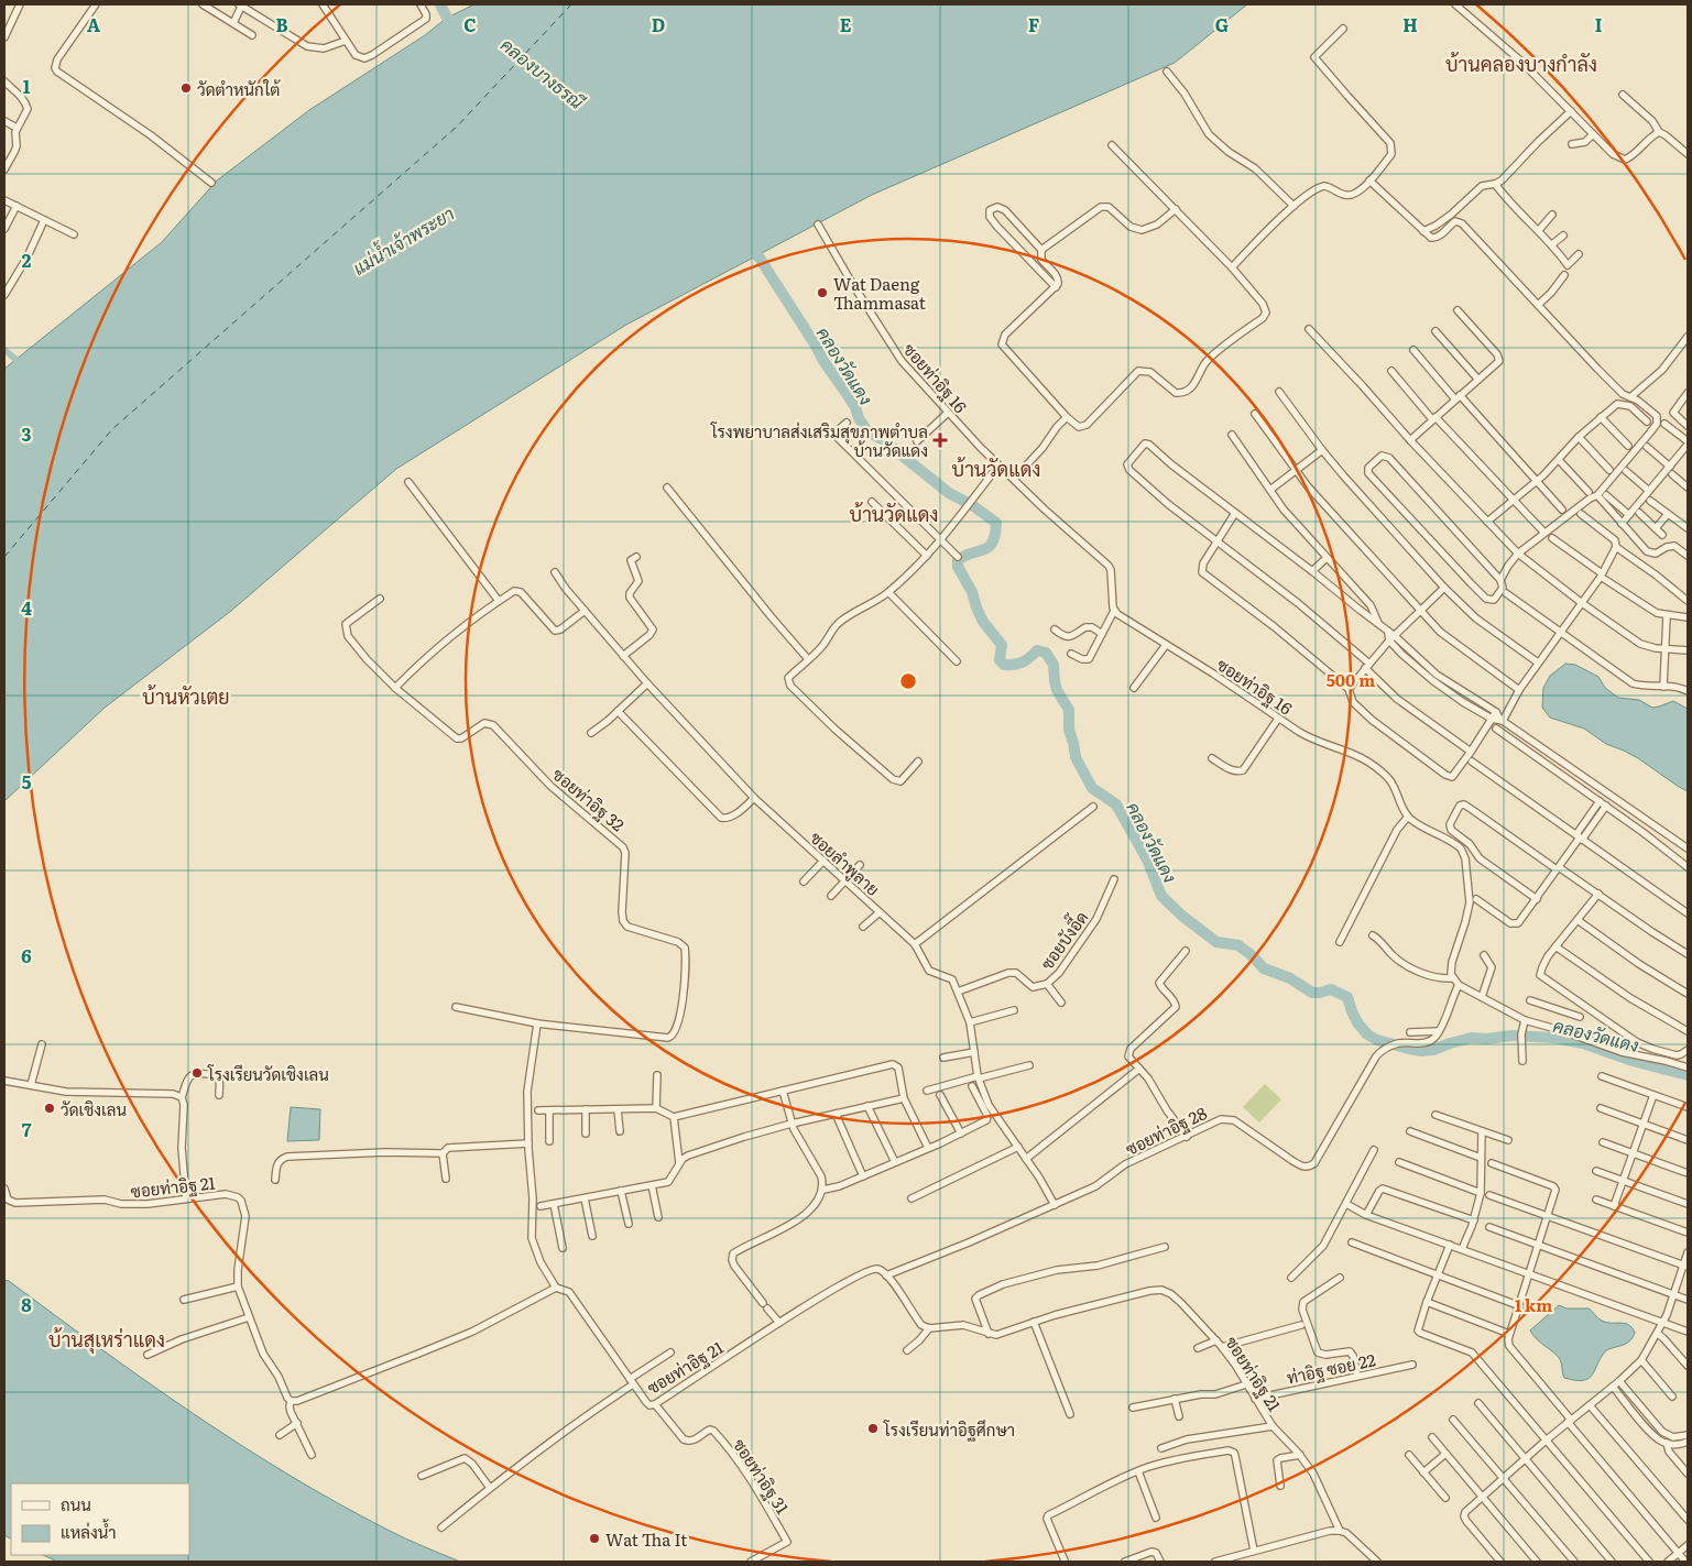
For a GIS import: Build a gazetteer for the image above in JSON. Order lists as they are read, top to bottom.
{
  "streets": {
    "street": [
      "ซอยท่าอิฐ 16",
      "ซอยท่าอิฐ 32",
      "ซอยลำพูลาย",
      "ซอยบังอี๊ด",
      "ซอยท่าอิฐ 28",
      "ซอยท่าอิฐ 21",
      "ท่าอิฐ ซอย 22",
      "ซอยท่าอิฐ 31"
    ]
  },
  "crossings": [
    ["ซอยลำพูลาย", "ซอยบังอี๊ด"],
    ["ซอยลำพูลาย", "ซอยท่าอิฐ 28"],
    ["ซอยท่าอิฐ 28", "ซอยท่าอิฐ 21"],
    ["ซอยท่าอิฐ 21", "ท่าอิฐ ซอย 22"],
    ["ซอยท่าอิฐ 21", "ซอยท่าอิฐ 31"]
  ],
  "districts": [
    "บ้านคลองบางกำลัง",
    "บ้านวัดแดง",
    "บ้านวัดแดง",
    "บ้านหัวเตย",
    "บ้านสุเหร่าแดง"
  ],
  "water": ["คลองบางธรณี", "แม่น้ำเจ้าพระยา", "คลองวัดแดง"],
  "places": {
    "other": [
      "วัดตำหนักใต้",
      "Wat Daeng Thammasat",
      "โรงเรียนวัดเชิงเลน",
      "วัดเชิงเลน",
      "โรงเรียนท่าอิฐศึกษา",
      "Wat Tha It"
    ],
    "health": ["โรงพยาบาลส่งเสริมสุขภาพตำบล บ้านวัดแดง"]
  },
  "legend": ["ถนน", "แหล่งน้ำ"],
  "grid": {
    "columns": [
      "A",
      "B",
      "C",
      "D",
      "E",
      "F",
      "G",
      "H",
      "I"
    ],
    "rows": [
      "1",
      "2",
      "3",
      "4",
      "5",
      "6",
      "7",
      "8"
    ]
  },
  "rings": ["500 m", "1 km"]
}
